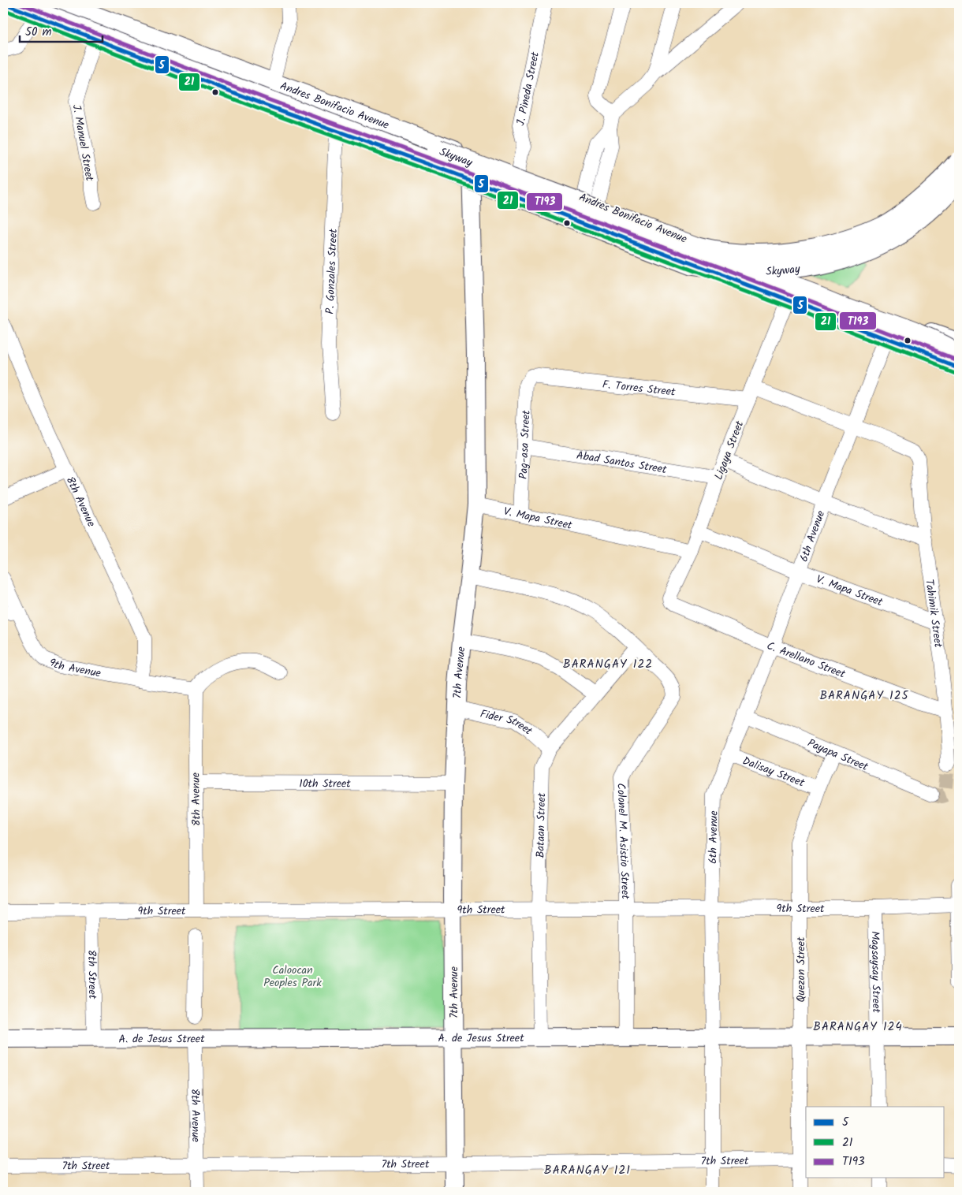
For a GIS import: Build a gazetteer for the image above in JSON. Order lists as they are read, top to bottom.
{
  "streets": {
    "highway": ["Skyway"],
    "main road": ["Andres Bonifacio Avenue", "7th Avenue", "A. de Jesus Street"],
    "street": [
      "J. Pineda Street",
      "J. Manuel Street",
      "P. Gonzales Street",
      "F. Torres Street",
      "Pag-asa Street",
      "Ligaya Street",
      "Abad Santos Street",
      "8th Avenue",
      "V. Mapa Street",
      "6th Avenue",
      "Tahimik Street",
      "C. Arellano Street",
      "9th Avenue",
      "Fider Street",
      "Payapa Street",
      "Dalisay Street",
      "10th Street",
      "Bataan Street",
      "Colonel M. Asistio Street",
      "9th Street",
      "Quezon Street",
      "Magsaysay Street",
      "8th Street",
      "7th Street"
    ]
  },
  "crossings": [
    ["J. Pineda Street", "Andres Bonifacio Avenue"],
    ["Andres Bonifacio Avenue", "J. Manuel Street"],
    ["Andres Bonifacio Avenue", "P. Gonzales Street"],
    ["Andres Bonifacio Avenue", "Ligaya Street"],
    ["Andres Bonifacio Avenue", "6th Avenue"],
    ["Andres Bonifacio Avenue", "7th Avenue"],
    ["F. Torres Street", "Pag-asa Street"],
    ["F. Torres Street", "Ligaya Street"],
    ["F. Torres Street", "6th Avenue"],
    ["F. Torres Street", "Tahimik Street"],
    ["Pag-asa Street", "Abad Santos Street"],
    ["Pag-asa Street", "V. Mapa Street"],
    ["Ligaya Street", "Abad Santos Street"],
    ["Ligaya Street", "V. Mapa Street"],
    ["Ligaya Street", "C. Arellano Street"],
    ["8th Avenue", "9th Avenue"],
    ["8th Avenue", "10th Street"],
    ["8th Avenue", "9th Street"],
    ["8th Avenue", "A. de Jesus Street"],
    ["8th Avenue", "7th Street"],
    ["V. Mapa Street", "6th Avenue"],
    ["V. Mapa Street", "Tahimik Street"],
    ["V. Mapa Street", "7th Avenue"],
    ["6th Avenue", "C. Arellano Street"],
    ["6th Avenue", "Payapa Street"],
    ["6th Avenue", "Dalisay Street"],
    ["6th Avenue", "9th Street"],
    ["6th Avenue", "A. de Jesus Street"],
    ["6th Avenue", "7th Street"],
    ["Tahimik Street", "C. Arellano Street"],
    ["7th Avenue", "Fider Street"],
    ["7th Avenue", "10th Street"],
    ["7th Avenue", "Colonel M. Asistio Street"],
    ["7th Avenue", "9th Street"],
    ["7th Avenue", "A. de Jesus Street"],
    ["7th Avenue", "7th Street"],
    ["Fider Street", "Bataan Street"],
    ["Payapa Street", "Quezon Street"],
    ["Dalisay Street", "Quezon Street"],
    ["Bataan Street", "Colonel M. Asistio Street"],
    ["Bataan Street", "9th Street"],
    ["Bataan Street", "A. de Jesus Street"],
    ["Colonel M. Asistio Street", "9th Street"],
    ["Colonel M. Asistio Street", "A. de Jesus Street"],
    ["9th Street", "Quezon Street"],
    ["9th Street", "Magsaysay Street"],
    ["9th Street", "8th Street"],
    ["Quezon Street", "A. de Jesus Street"],
    ["Quezon Street", "7th Street"],
    ["Magsaysay Street", "A. de Jesus Street"],
    ["8th Street", "A. de Jesus Street"]
  ],
  "districts": [
    "BARANGAY 122",
    "BARANGAY 125",
    "BARANGAY 124",
    "BARANGAY 121"
  ],
  "parks": ["Caloocan Peoples Park"],
  "lines": ["transit line 5", "transit line T193", "transit line 21"],
  "legend": ["5", "21", "T193"],
  "scale_bar": "50 m"
}
